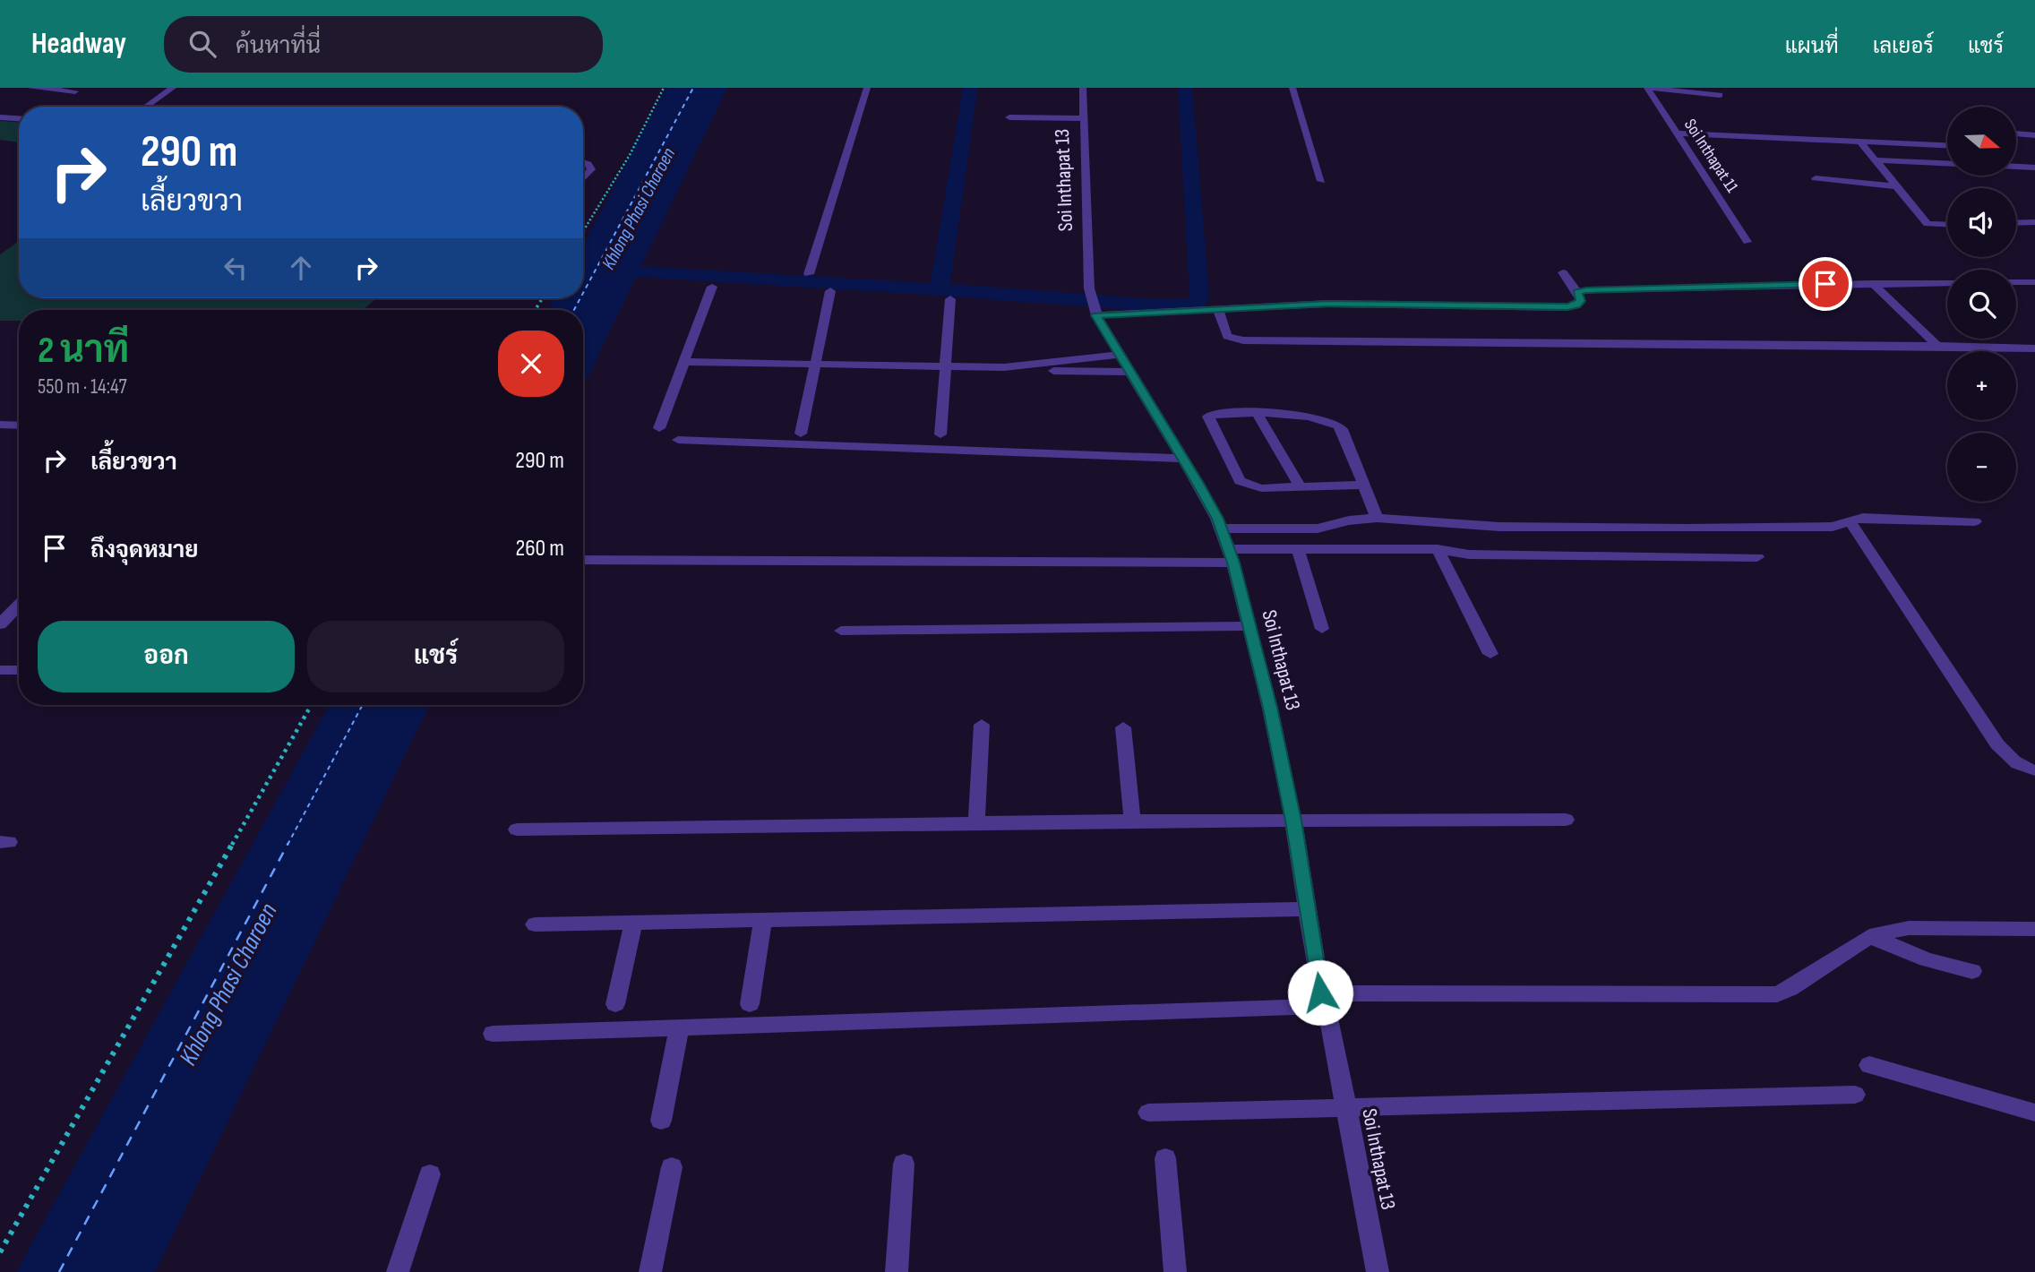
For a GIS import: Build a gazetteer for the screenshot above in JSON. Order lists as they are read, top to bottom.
{
  "streets": {
    "street": ["Soi Inthapat 11", "Soi Inthapat 13"]
  },
  "water": ["Khlong Phasi Charoen"],
  "north": "right",
  "page": {
    "header": "Headway",
    "search": "ค้นหาที่นี่",
    "nav": ["แผนที่", "เลเยอร์", "แชร์"],
    "map_buttons": ["+", "−"],
    "turn": ["290 m", "เลี้ยวขวา"],
    "heading": ["2 นาที", "550 m · 14:47"],
    "list": [
      {
        "name": "เลี้ยวขวา",
        "value": "290 m"
      },
      {
        "name": "ถึงจุดหมาย",
        "value": "260 m"
      }
    ],
    "buttons": ["ออก", "แชร์"]
  }
}
